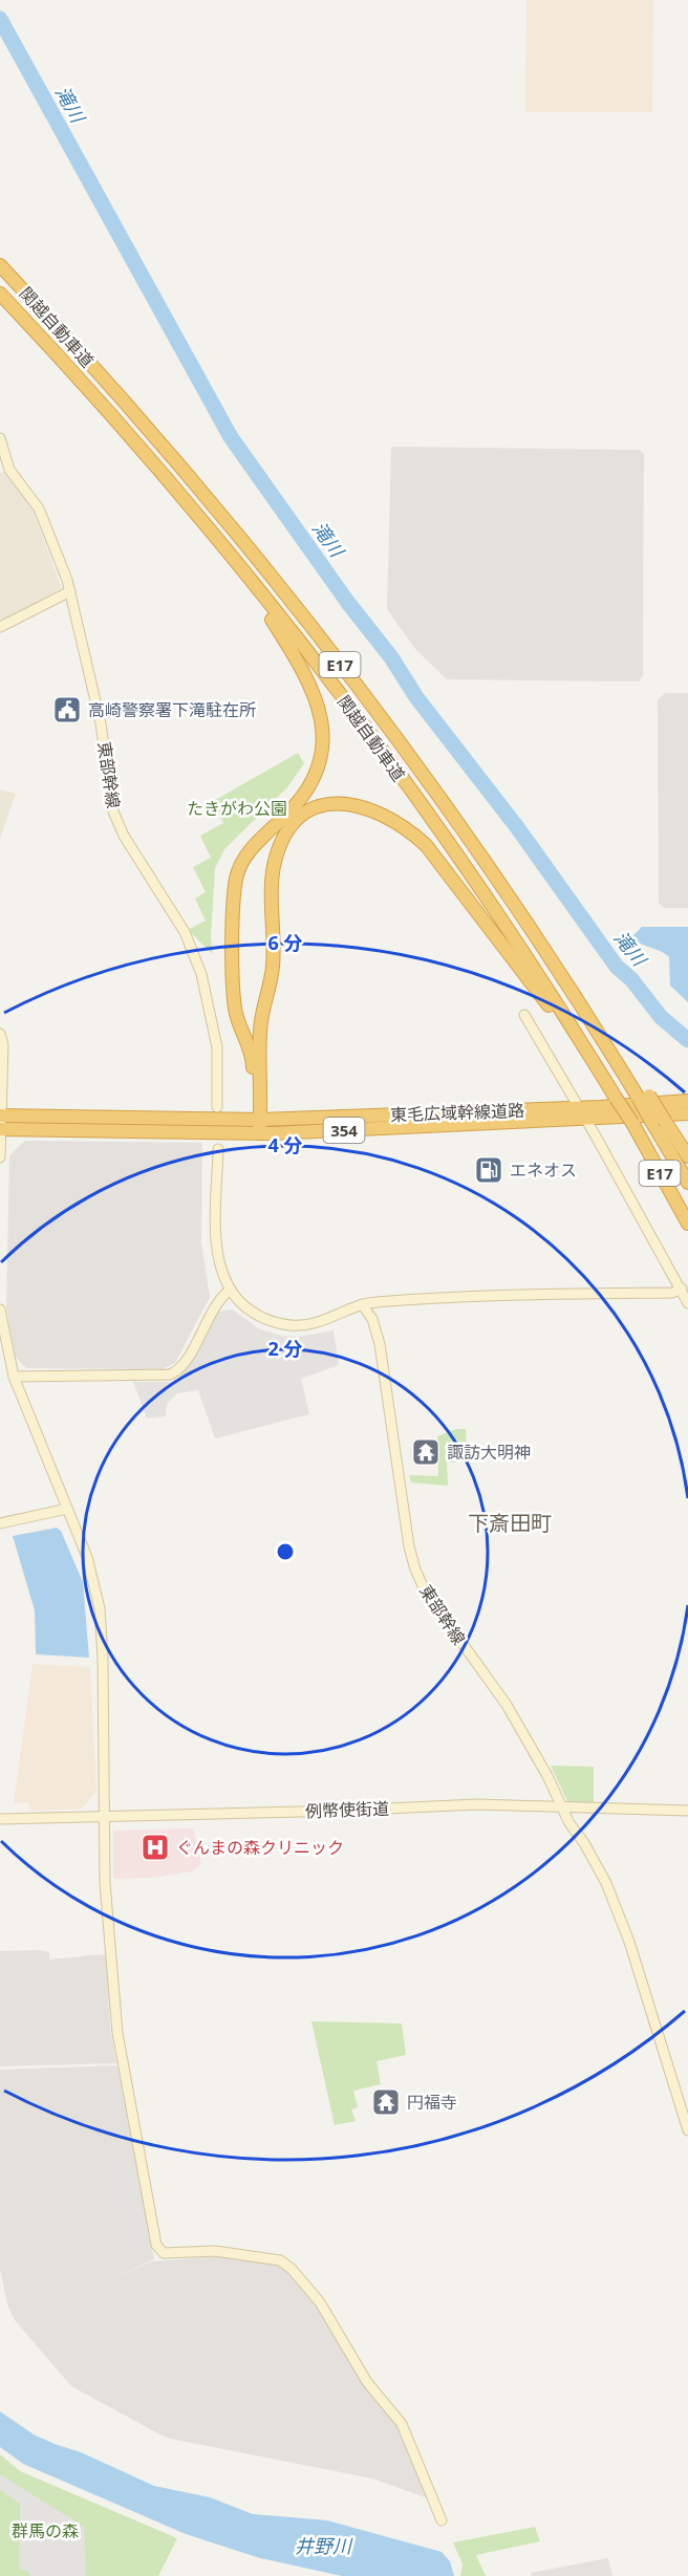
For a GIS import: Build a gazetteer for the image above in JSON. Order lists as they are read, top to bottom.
{
  "streets": {
    "highway": [
      "関越自動車道",
      "E17",
      "東毛広域幹線道路",
      "354"
    ],
    "street": ["東部幹線", "例幣使街道"]
  },
  "crossings": [
    ["東部幹線", "例幣使街道"]
  ],
  "districts": ["下斎田町"],
  "water": ["滝川", "井野川"],
  "parks": ["たきがわ公園", "群馬の森"],
  "places": {
    "public building": ["高崎警察署下滝駐在所"],
    "fuel station": ["エネオス"],
    "temple": ["諏訪大明神", "円福寺"],
    "hospital": ["ぐんまの森クリニック"]
  },
  "rings": ["6 分", "4 分", "2 分"]
}
